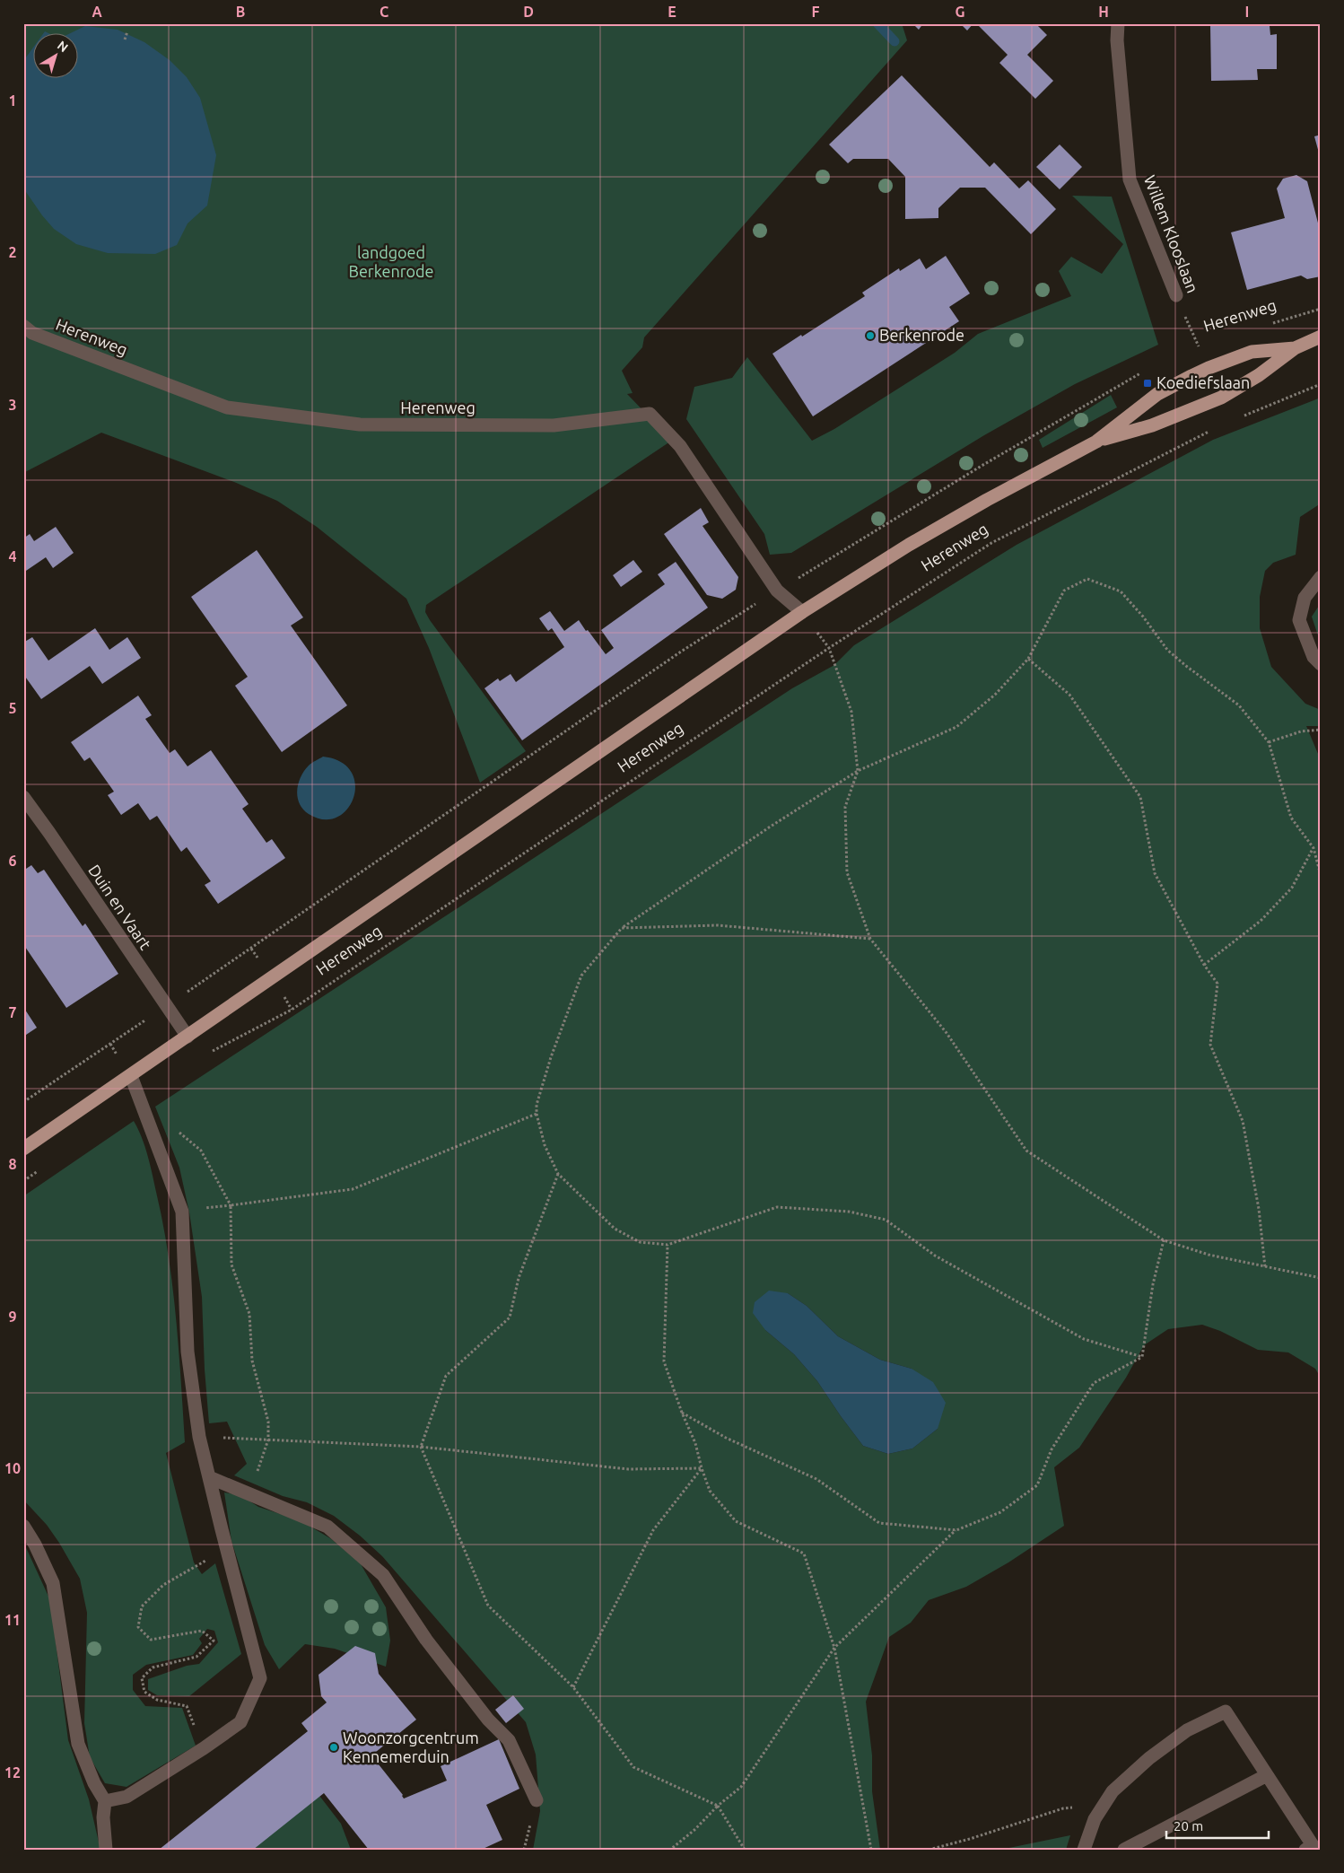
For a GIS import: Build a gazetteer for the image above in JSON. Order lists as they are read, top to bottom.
{
  "streets": {
    "main road": ["Herenweg"],
    "street": ["Willem Klooslaan", "Duin en Vaart"]
  },
  "crossings": [
    ["Willem Klooslaan", "Herenweg"],
    ["Herenweg", "Duin en Vaart"]
  ],
  "parks": ["landgoed Berkenrode"],
  "places": {
    "other": ["Berkenrode", "Woonzorgcentrum Kennemerduin"],
    "transit": ["Koediefslaan"]
  },
  "scale_bar": "20 m",
  "north": "top right",
  "grid": {
    "columns": [
      "A",
      "B",
      "C",
      "D",
      "E",
      "F",
      "G",
      "H",
      "I"
    ],
    "rows": [
      "1",
      "2",
      "3",
      "4",
      "5",
      "6",
      "7",
      "8",
      "9",
      "10",
      "11",
      "12"
    ]
  }
}
